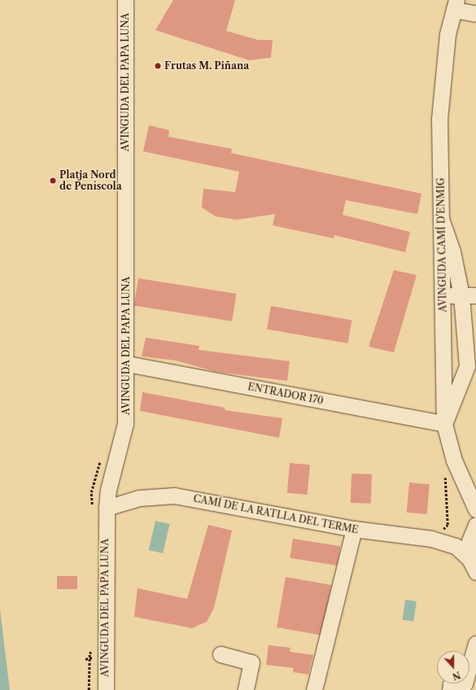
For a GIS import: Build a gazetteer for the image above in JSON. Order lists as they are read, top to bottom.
{
  "streets": {
    "street": [
      "AVINGUDA DEL PAPA LUNA",
      "AVINGUDA CAMÍ D'ENMIG",
      "ENTRADOR 170",
      "CAMÍ DE LA RATLLA DEL TERME"
    ]
  },
  "crossings": [
    ["AVINGUDA DEL PAPA LUNA", "ENTRADOR 170"],
    ["AVINGUDA DEL PAPA LUNA", "CAMÍ DE LA RATLLA DEL TERME"],
    ["AVINGUDA CAMÍ D'ENMIG", "ENTRADOR 170"]
  ],
  "places": ["Frutas M. Piñana", "Platja Nord de Peníscola"],
  "north": "bottom"
}
